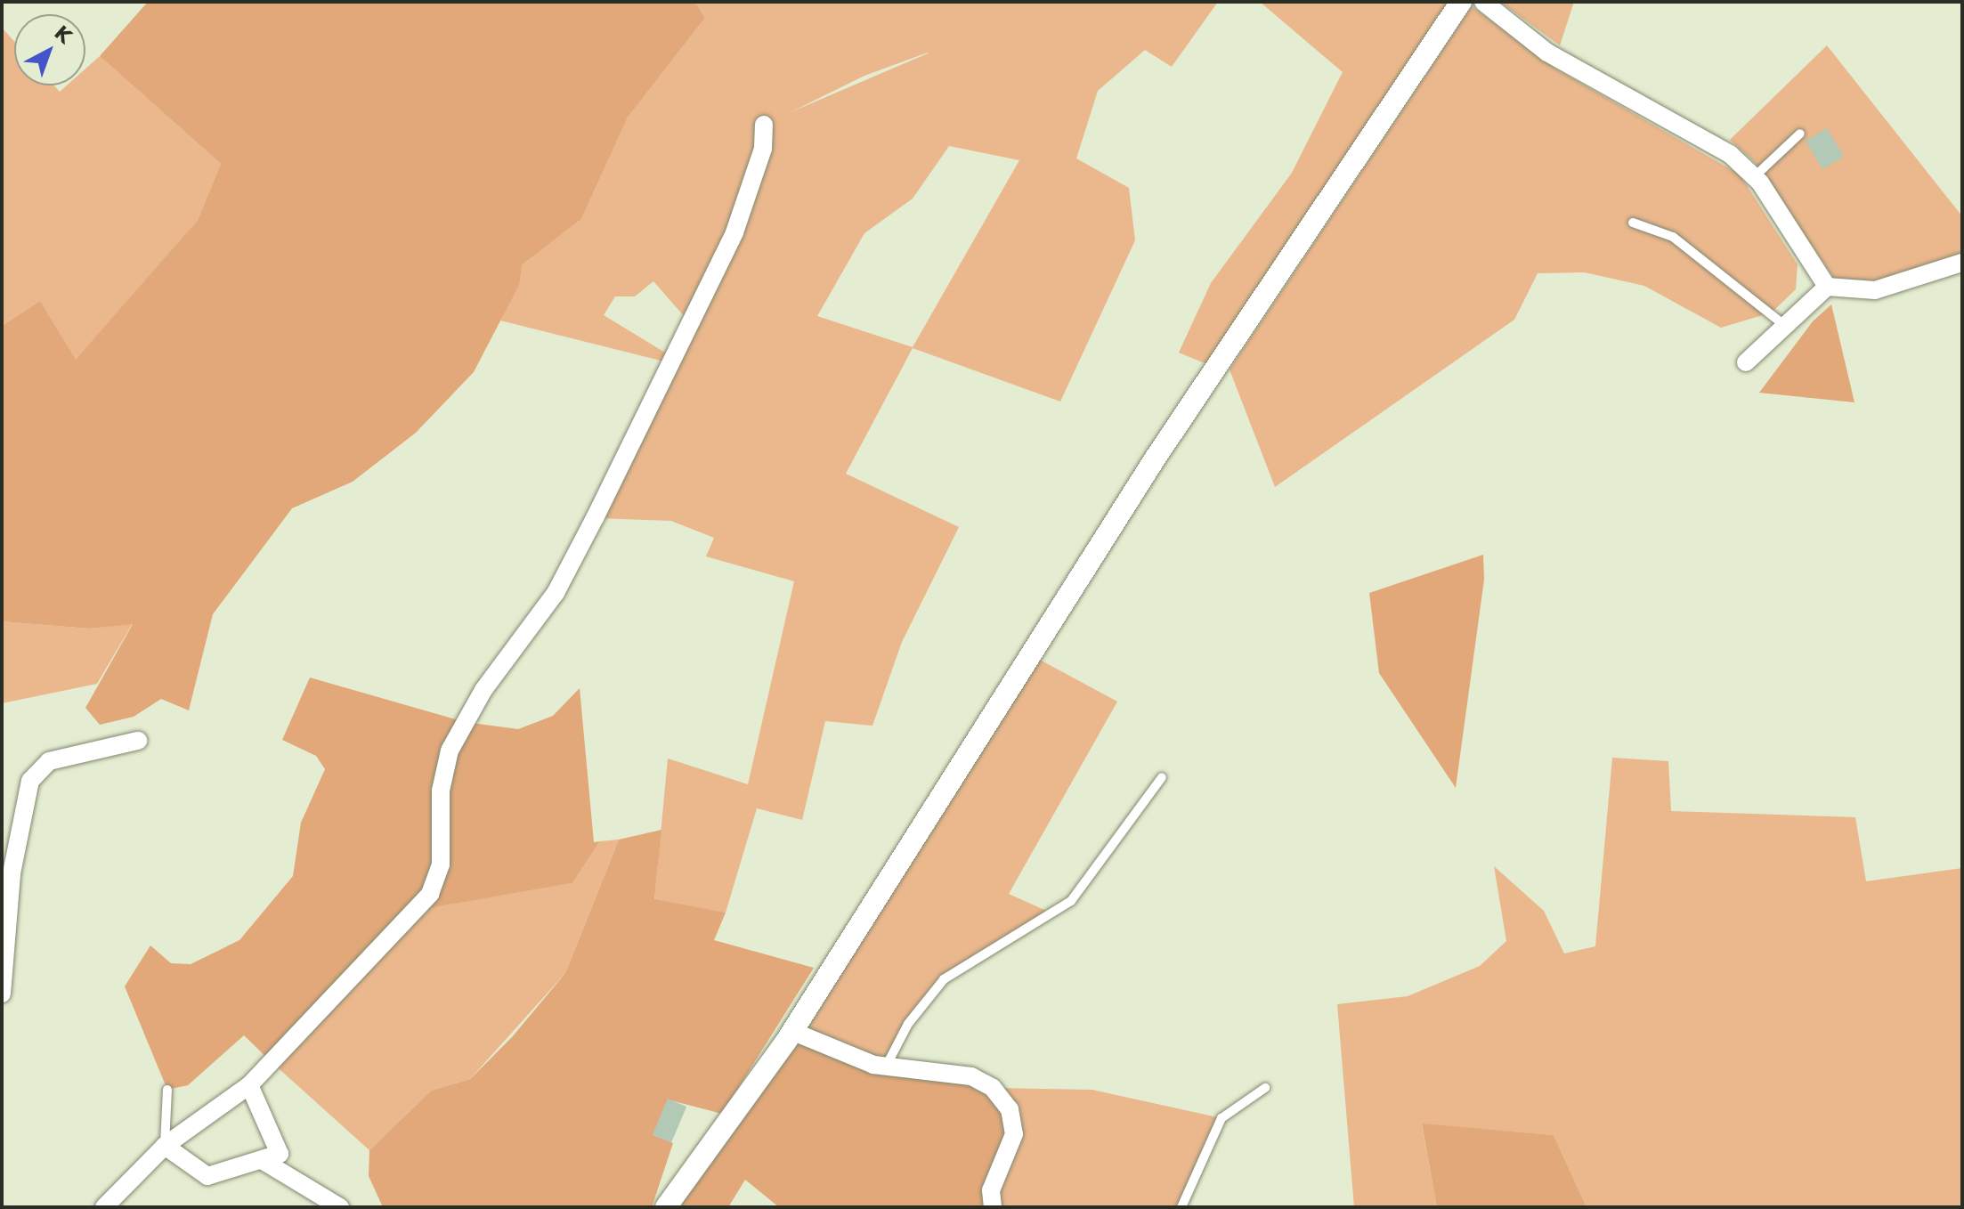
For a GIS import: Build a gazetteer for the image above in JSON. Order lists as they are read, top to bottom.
{
  "north": "top right"
}
